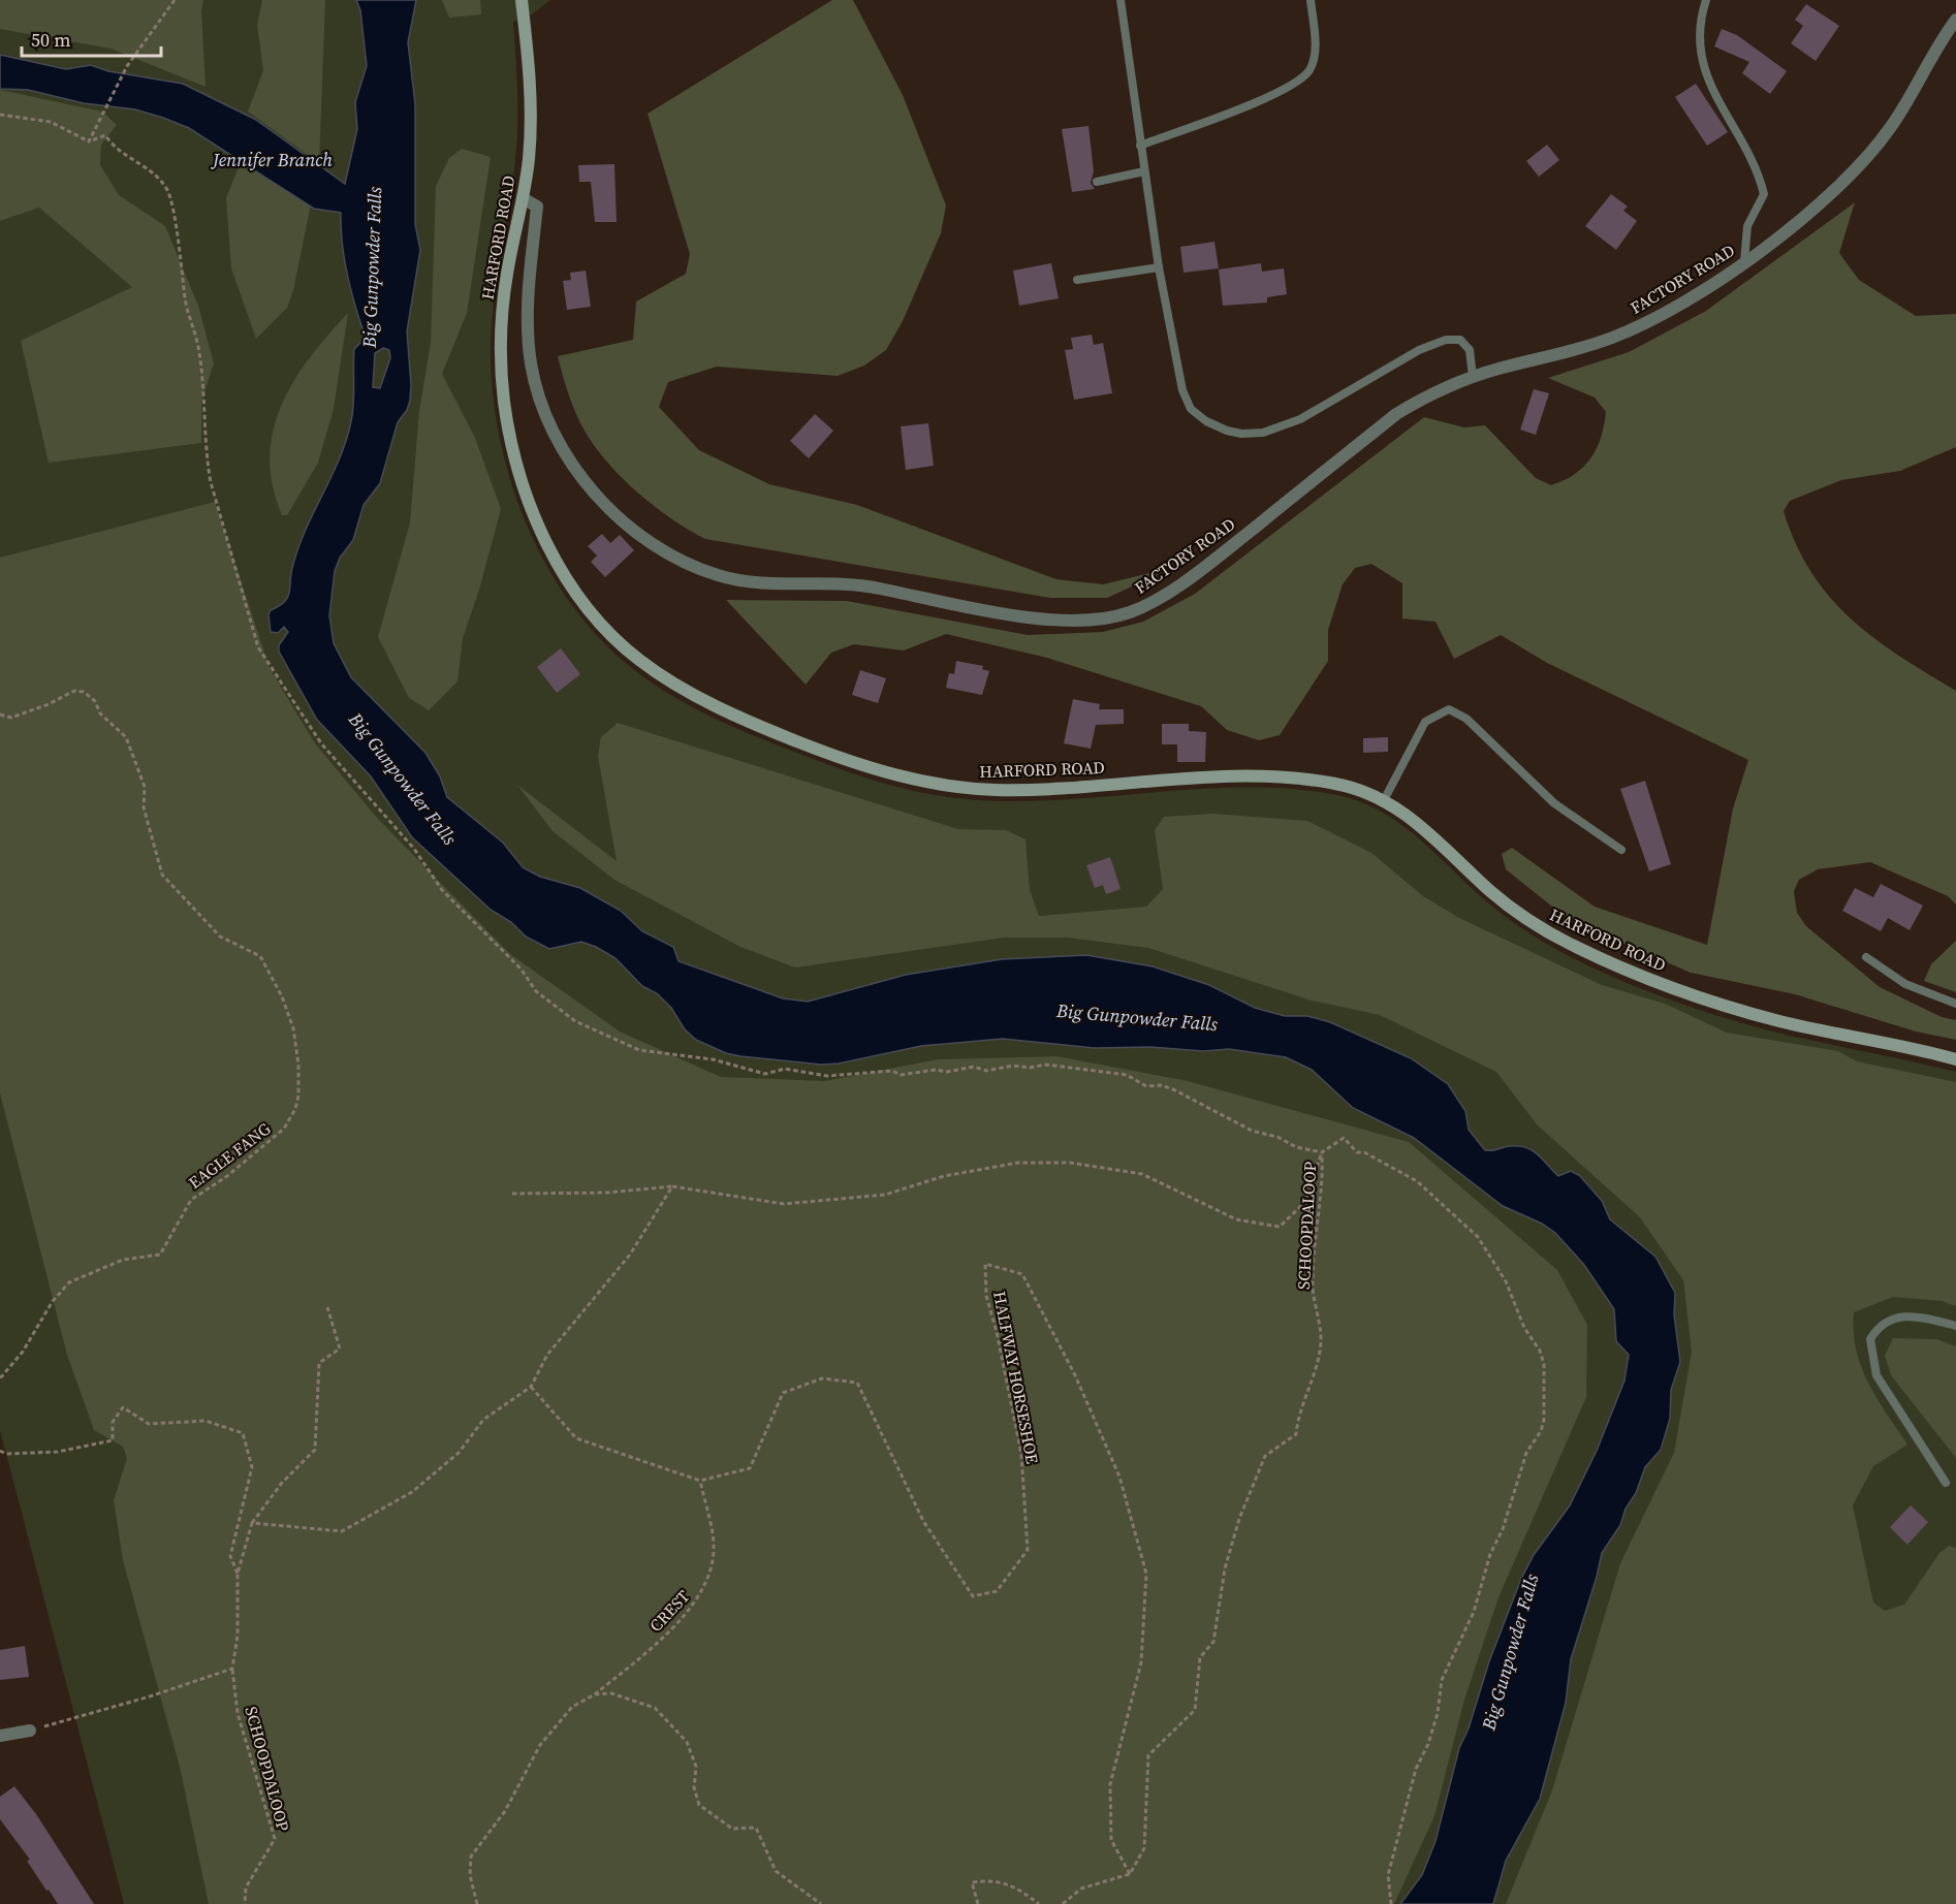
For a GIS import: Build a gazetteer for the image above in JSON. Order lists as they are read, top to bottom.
{
  "streets": {
    "main road": ["HARFORD ROAD"],
    "street": ["FACTORY ROAD"],
    "path": [
      "EAGLE FANG",
      "SCHOOPDALOOP",
      "HALFWAY HORSESHOE",
      "CREST"
    ]
  },
  "crossings": [
    ["HARFORD ROAD", "FACTORY ROAD"],
    ["SCHOOPDALOOP", "HALFWAY HORSESHOE"],
    ["HALFWAY HORSESHOE", "CREST"]
  ],
  "water": ["Jennifer Branch", "Big Gunpowder Falls"],
  "scale_bar": "50 m"
}
